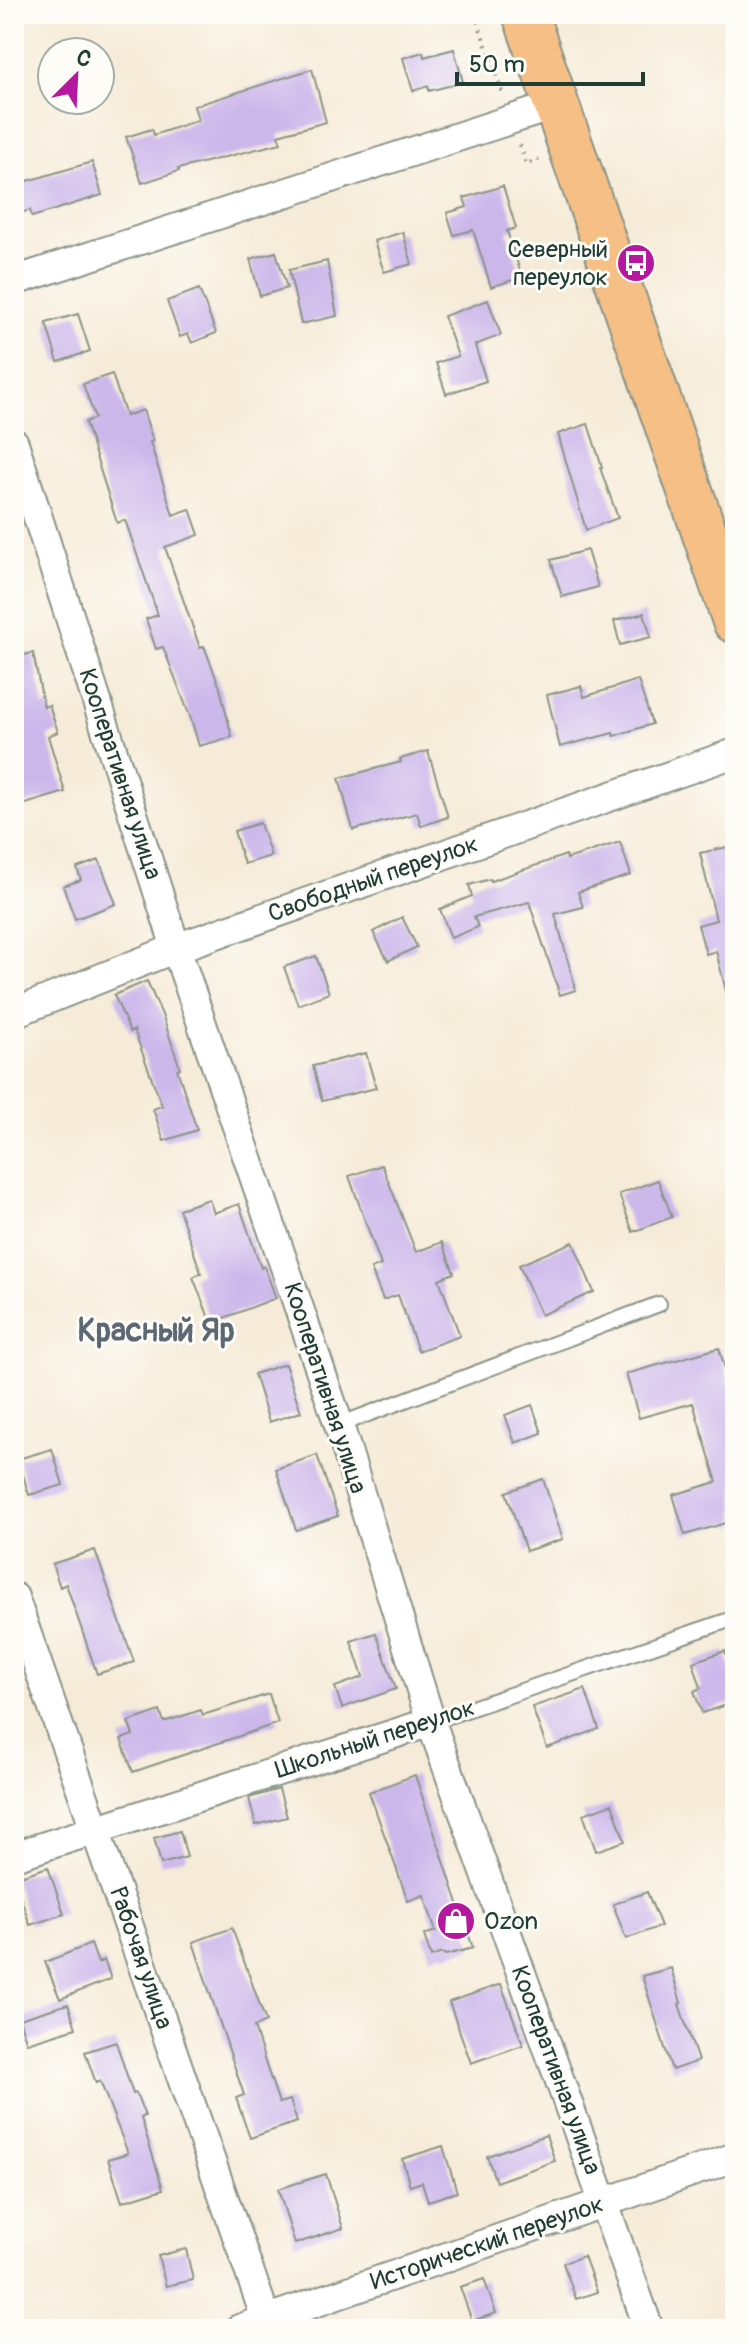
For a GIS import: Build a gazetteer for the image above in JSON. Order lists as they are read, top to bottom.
{
  "streets": {
    "street": [
      "Кооперативная улица",
      "Свободный переулок",
      "Школьный переулок",
      "Рабочая улица",
      "Исторический переулок"
    ]
  },
  "crossings": [
    ["Кооперативная улица", "Свободный переулок"],
    ["Кооперативная улица", "Школьный переулок"],
    ["Кооперативная улица", "Исторический переулок"],
    ["Школьный переулок", "Рабочая улица"],
    ["Рабочая улица", "Исторический переулок"]
  ],
  "districts": ["Красный Яр"],
  "places": {
    "bus stop": ["Северный переулок"],
    "shop": ["Ozon"]
  },
  "scale_bar": "50 m",
  "north": "top right"
}
